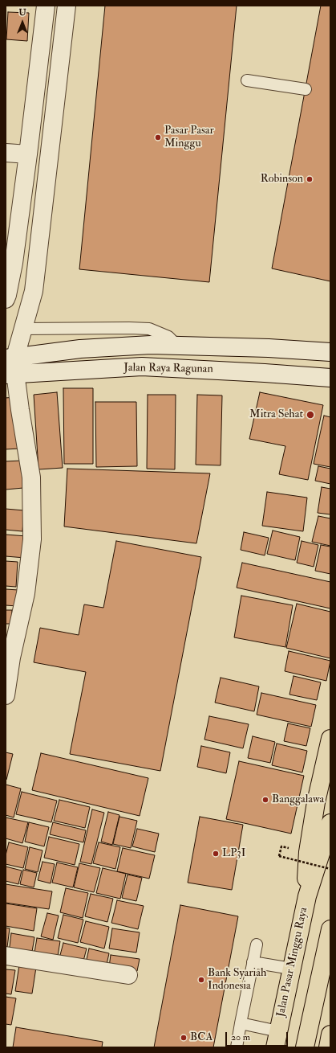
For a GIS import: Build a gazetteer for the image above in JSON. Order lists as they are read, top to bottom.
{
  "streets": {
    "main road": ["Jalan Pasar Minggu Raya"],
    "street": ["Jalan Raya Ragunan"]
  },
  "places": [
    "Pasar Pasar Minggu",
    "Robinson",
    "Mitra Sehat",
    "Banggalawa",
    "LP3I",
    "Bank Syariah Indonesia",
    "BCA"
  ],
  "scale_bar": "20 m",
  "north": "top"
}
